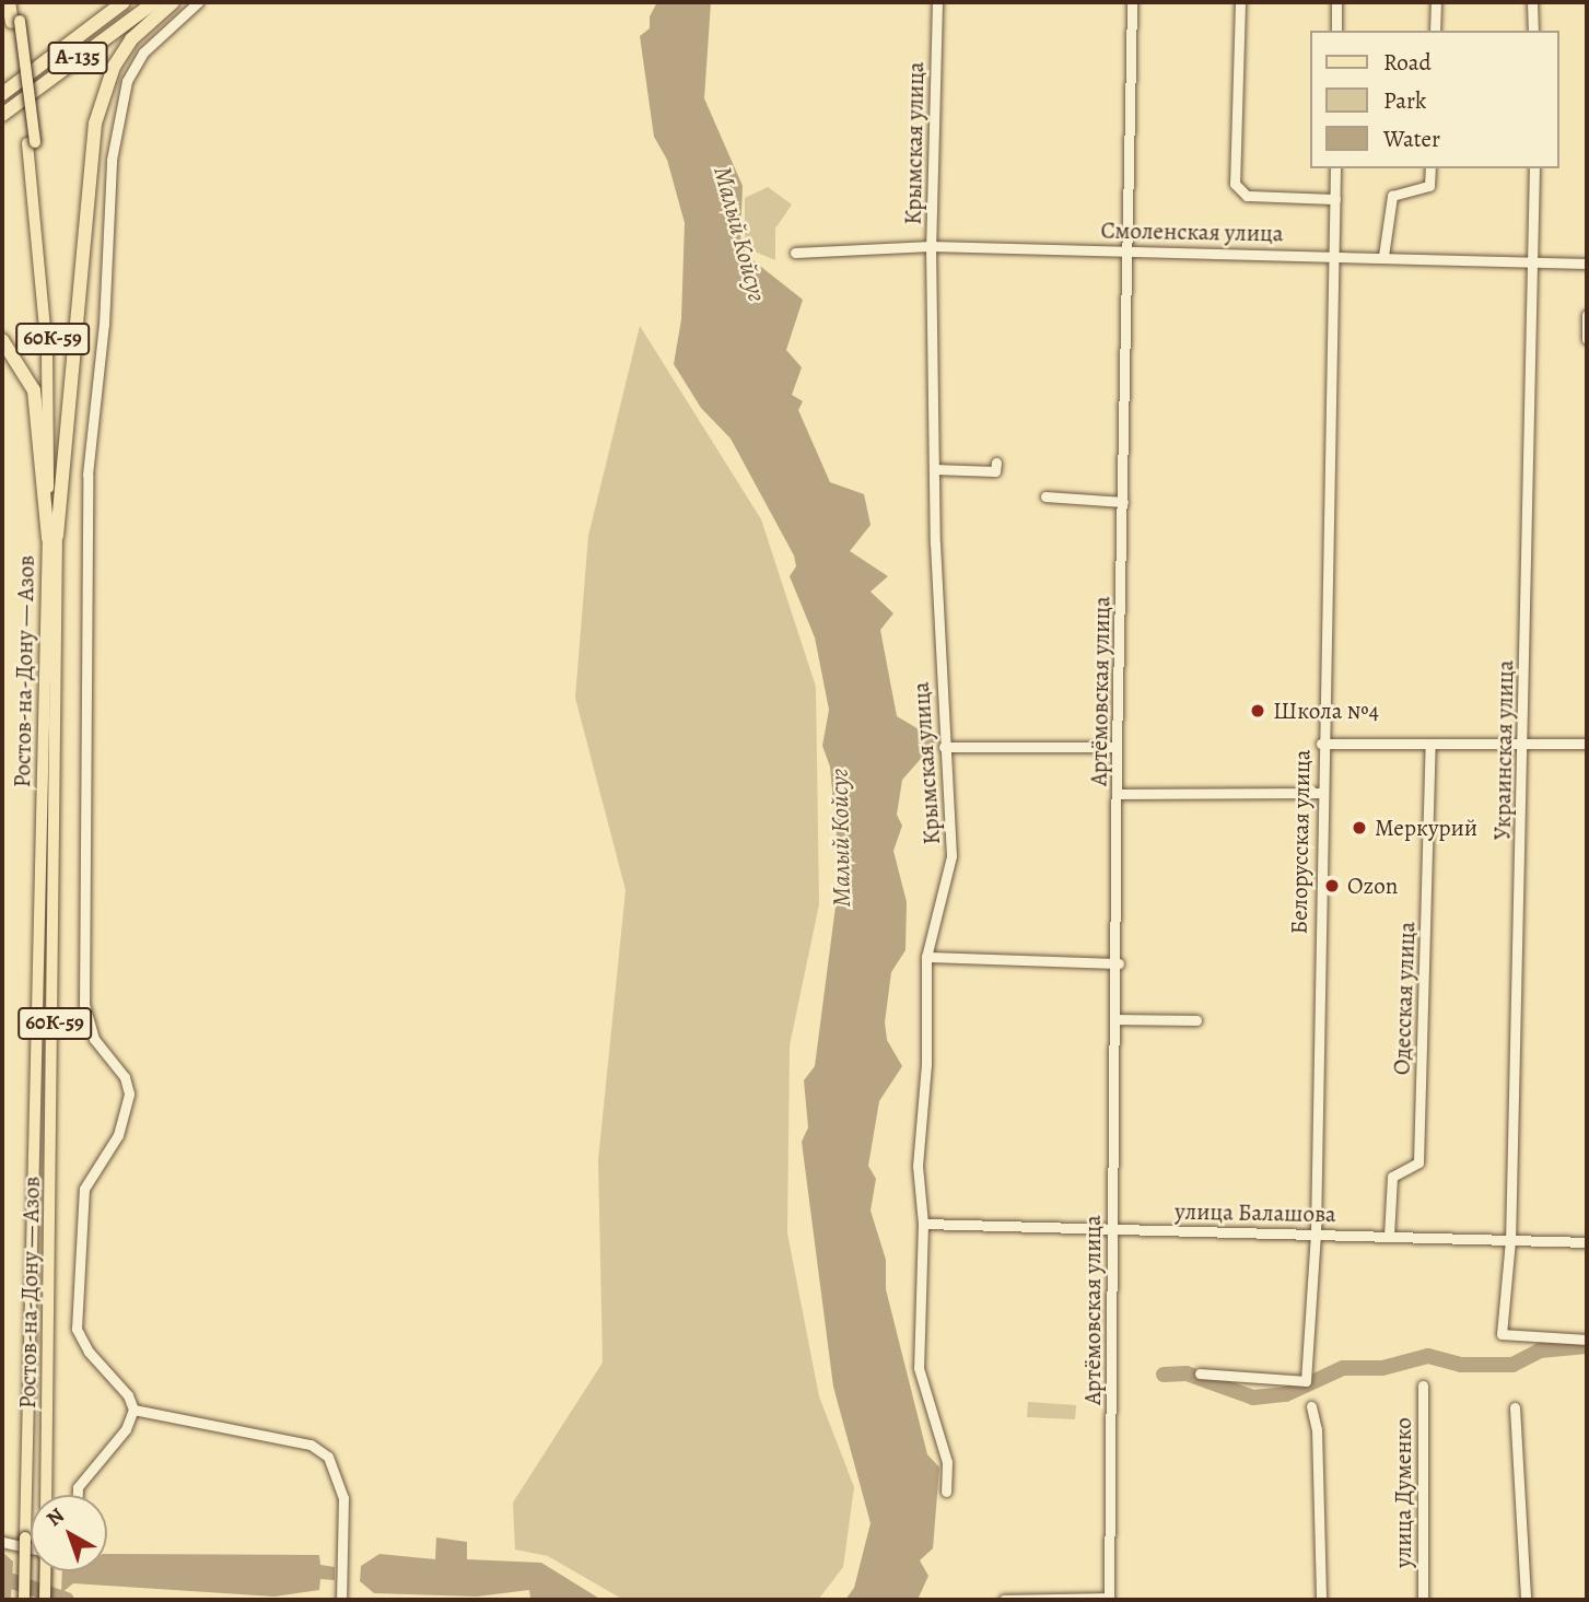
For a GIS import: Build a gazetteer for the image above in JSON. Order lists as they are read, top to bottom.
{
  "streets": {
    "highway": ["А-135"],
    "main road": ["60К-59", "Ростов-на-Дону — Азов"],
    "street": [
      "Крымская улица",
      "Смоленская улица",
      "Артёмовская улица",
      "Украинская улица",
      "Белорусская улица",
      "Одесская улица",
      "улица Балашова",
      "улица Думенко"
    ]
  },
  "crossings": [
    ["Крымская улица", "Смоленская улица"],
    ["Крымская улица", "улица Балашова"],
    ["Смоленская улица", "Артёмовская улица"],
    ["Смоленская улица", "Украинская улица"],
    ["Смоленская улица", "Белорусская улица"],
    ["Артёмовская улица", "улица Балашова"],
    ["Украинская улица", "улица Балашова"],
    ["Белорусская улица", "улица Балашова"],
    ["Одесская улица", "улица Балашова"]
  ],
  "water": ["Малый Койсуг"],
  "places": ["Школа №4", "Меркурий", "Ozon"],
  "legend": ["Road", "Park", "Water"],
  "north": "top left"
}
